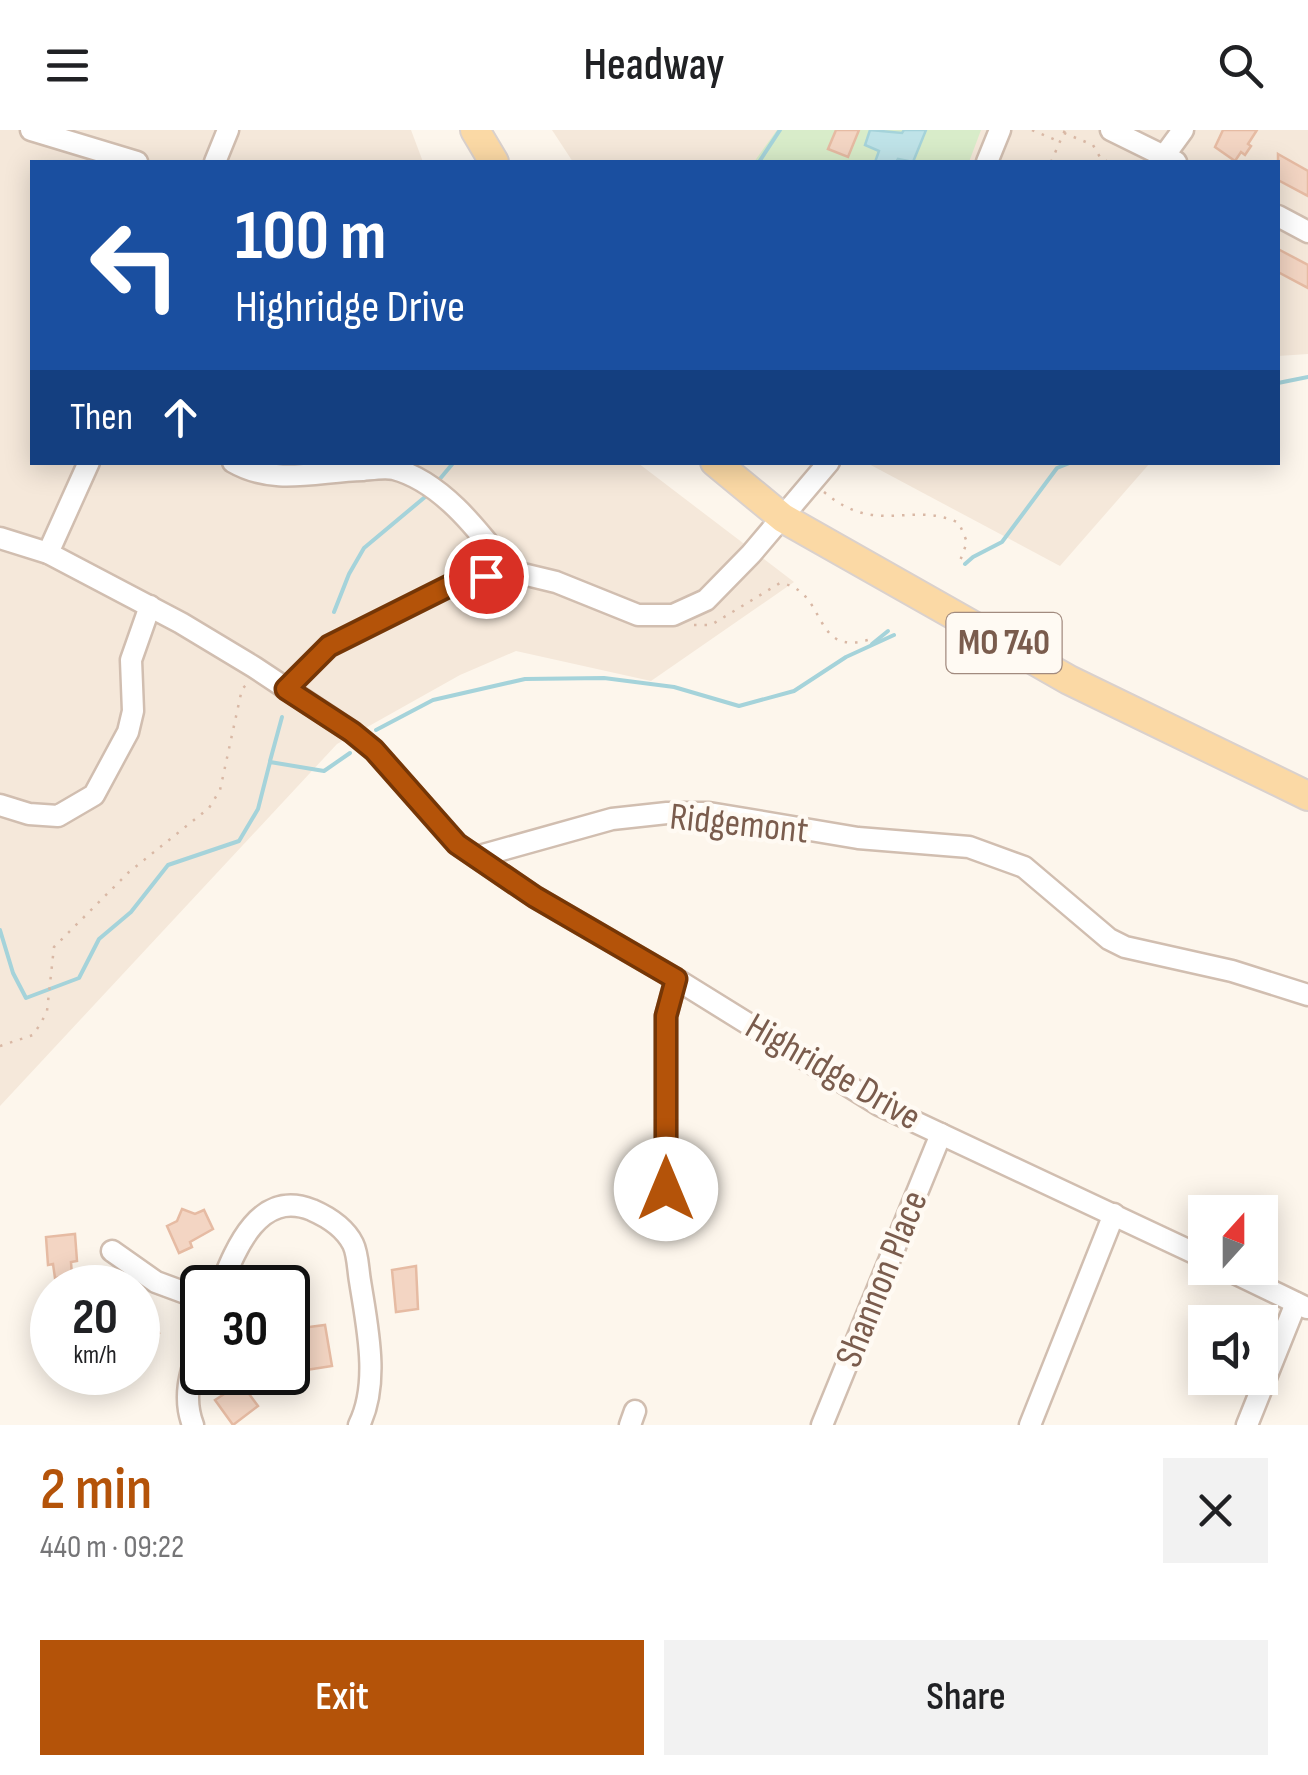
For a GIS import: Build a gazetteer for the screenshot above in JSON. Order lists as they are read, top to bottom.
{
  "streets": {
    "main road": ["MO 740"],
    "street": ["Ridgemont", "Highridge Drive", "Shannon Place"]
  },
  "crossings": [
    ["Ridgemont", "Highridge Drive"],
    ["Highridge Drive", "Shannon Place"]
  ],
  "north": "top",
  "page": {
    "header": "Headway",
    "turn": ["100 m", "Highridge Drive"],
    "then": "Then",
    "speed": "20 km/h",
    "limit": "30",
    "heading": ["2 min", "440 m · 09:22"],
    "buttons": ["Exit", "Share"]
  }
}
